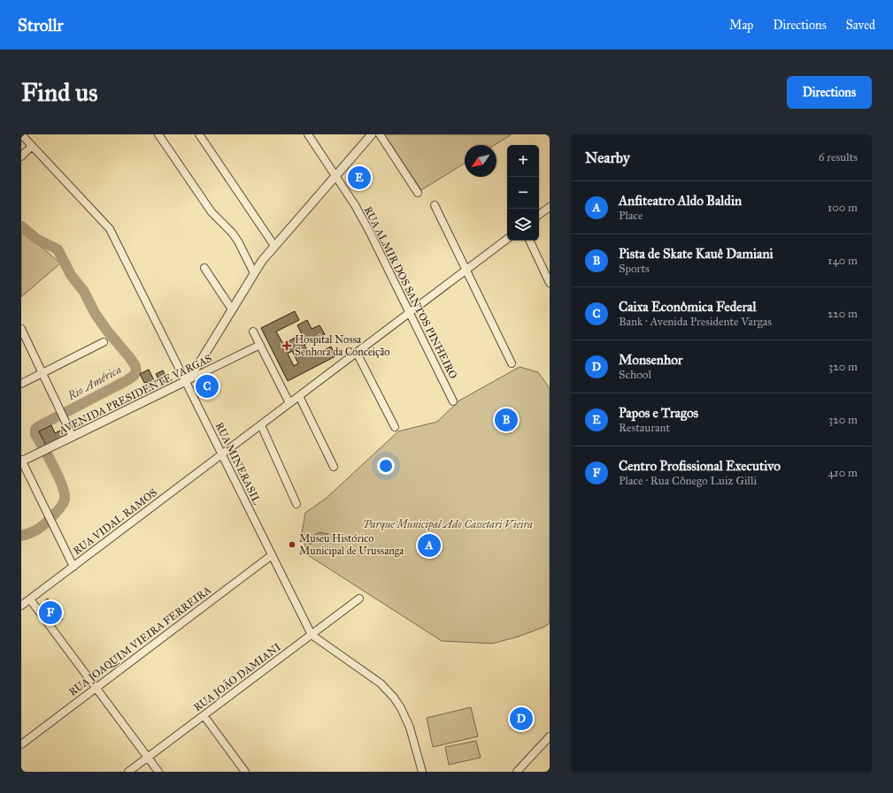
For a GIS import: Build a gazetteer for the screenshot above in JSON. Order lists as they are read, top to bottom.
{
  "streets": {
    "street": [
      "RUA ALMIR DOS SANTOS PINHEIRO",
      "AVENIDA PRESIDENTE VARGAS",
      "RUA MINERASIL",
      "RUA VIDAL RAMOS",
      "RUA JOAQUIM VIEIRA FERREIRA",
      "RUA JOÃO DAMIANI"
    ]
  },
  "crossings": [
    ["RUA ALMIR DOS SANTOS PINHEIRO", "RUA VIDAL RAMOS"],
    ["AVENIDA PRESIDENTE VARGAS", "RUA MINERASIL"],
    ["RUA MINERASIL", "RUA VIDAL RAMOS"],
    ["RUA MINERASIL", "RUA JOAQUIM VIEIRA FERREIRA"],
    ["RUA MINERASIL", "RUA JOÃO DAMIANI"]
  ],
  "water": ["Rio América"],
  "parks": ["Parque Municipal Ado Cassetari Vieira"],
  "places": {
    "health": ["Hospital Nossa Senhora da Conceição"],
    "other": ["Museu Histórico Municipal de Urussanga"]
  },
  "north": "bottom left",
  "page": {
    "header": "Strollr",
    "nav": ["Map", "Directions", "Saved"],
    "buttons": "Directions",
    "title": "Find us",
    "heading": ["Nearby", "6 results"],
    "map_buttons": ["+", "−"],
    "pins": [
      "E",
      "C",
      "B",
      "A",
      "F",
      "D"
    ],
    "list": [
      {
        "mark": "A",
        "name": "Anfiteatro Aldo Baldin",
        "note": "Place",
        "value": "100 m"
      },
      {
        "mark": "B",
        "name": "Pista de Skate Kauê Damiani",
        "note": "Sports",
        "value": "140 m"
      },
      {
        "mark": "C",
        "name": "Caixa Econômica Federal",
        "note": "Bank · Avenida Presidente Vargas",
        "value": "220 m"
      },
      {
        "mark": "D",
        "name": "Monsenhor",
        "note": "School",
        "value": "320 m"
      },
      {
        "mark": "E",
        "name": "Papos e Tragos",
        "note": "Restaurant",
        "value": "320 m"
      },
      {
        "mark": "F",
        "name": "Centro Profissional Executivo",
        "note": "Place · Rua Cônego Luiz Gilli",
        "value": "410 m"
      }
    ]
  }
}
